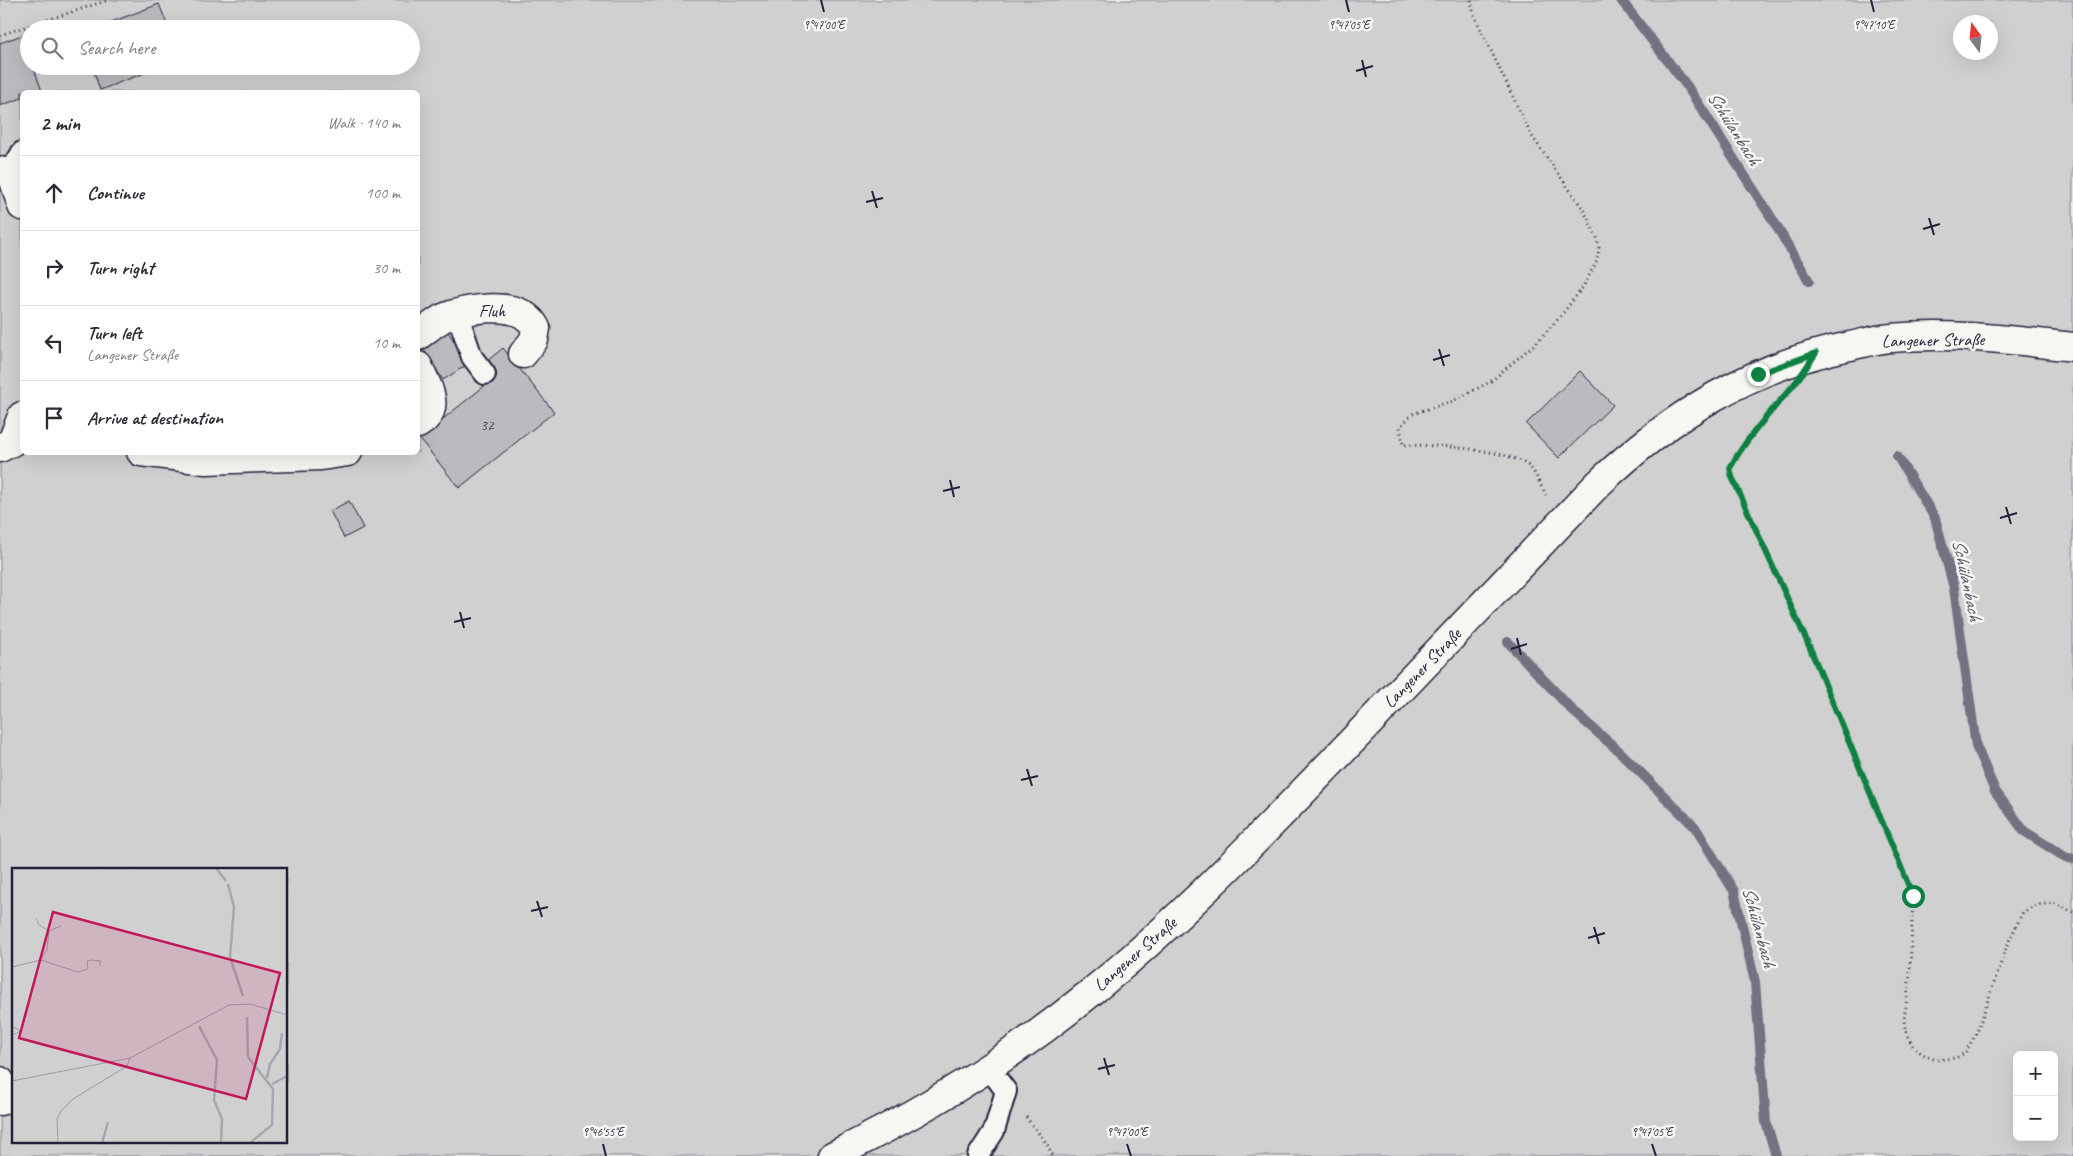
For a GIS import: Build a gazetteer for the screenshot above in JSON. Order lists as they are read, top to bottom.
{
  "streets": {
    "main road": ["Fluh", "Langener Straße"]
  },
  "water": ["Schülanbach"],
  "house_numbers": ["32"],
  "north": "top",
  "page": {
    "search": "Search here",
    "heading": ["2 min", "Walk · 140 m"],
    "list": [
      ["Continue", "100 m"],
      ["Turn right", "30 m"],
      ["Turn left", "Langener Straße", "10 m"],
      "Arrive at destination"
    ],
    "map_buttons": ["+", "−"]
  },
  "coordinates": [
    "9°47'00\"E",
    "9°47'05\"E",
    "9°47'10\"E",
    "9°46'55\"E"
  ]
}
